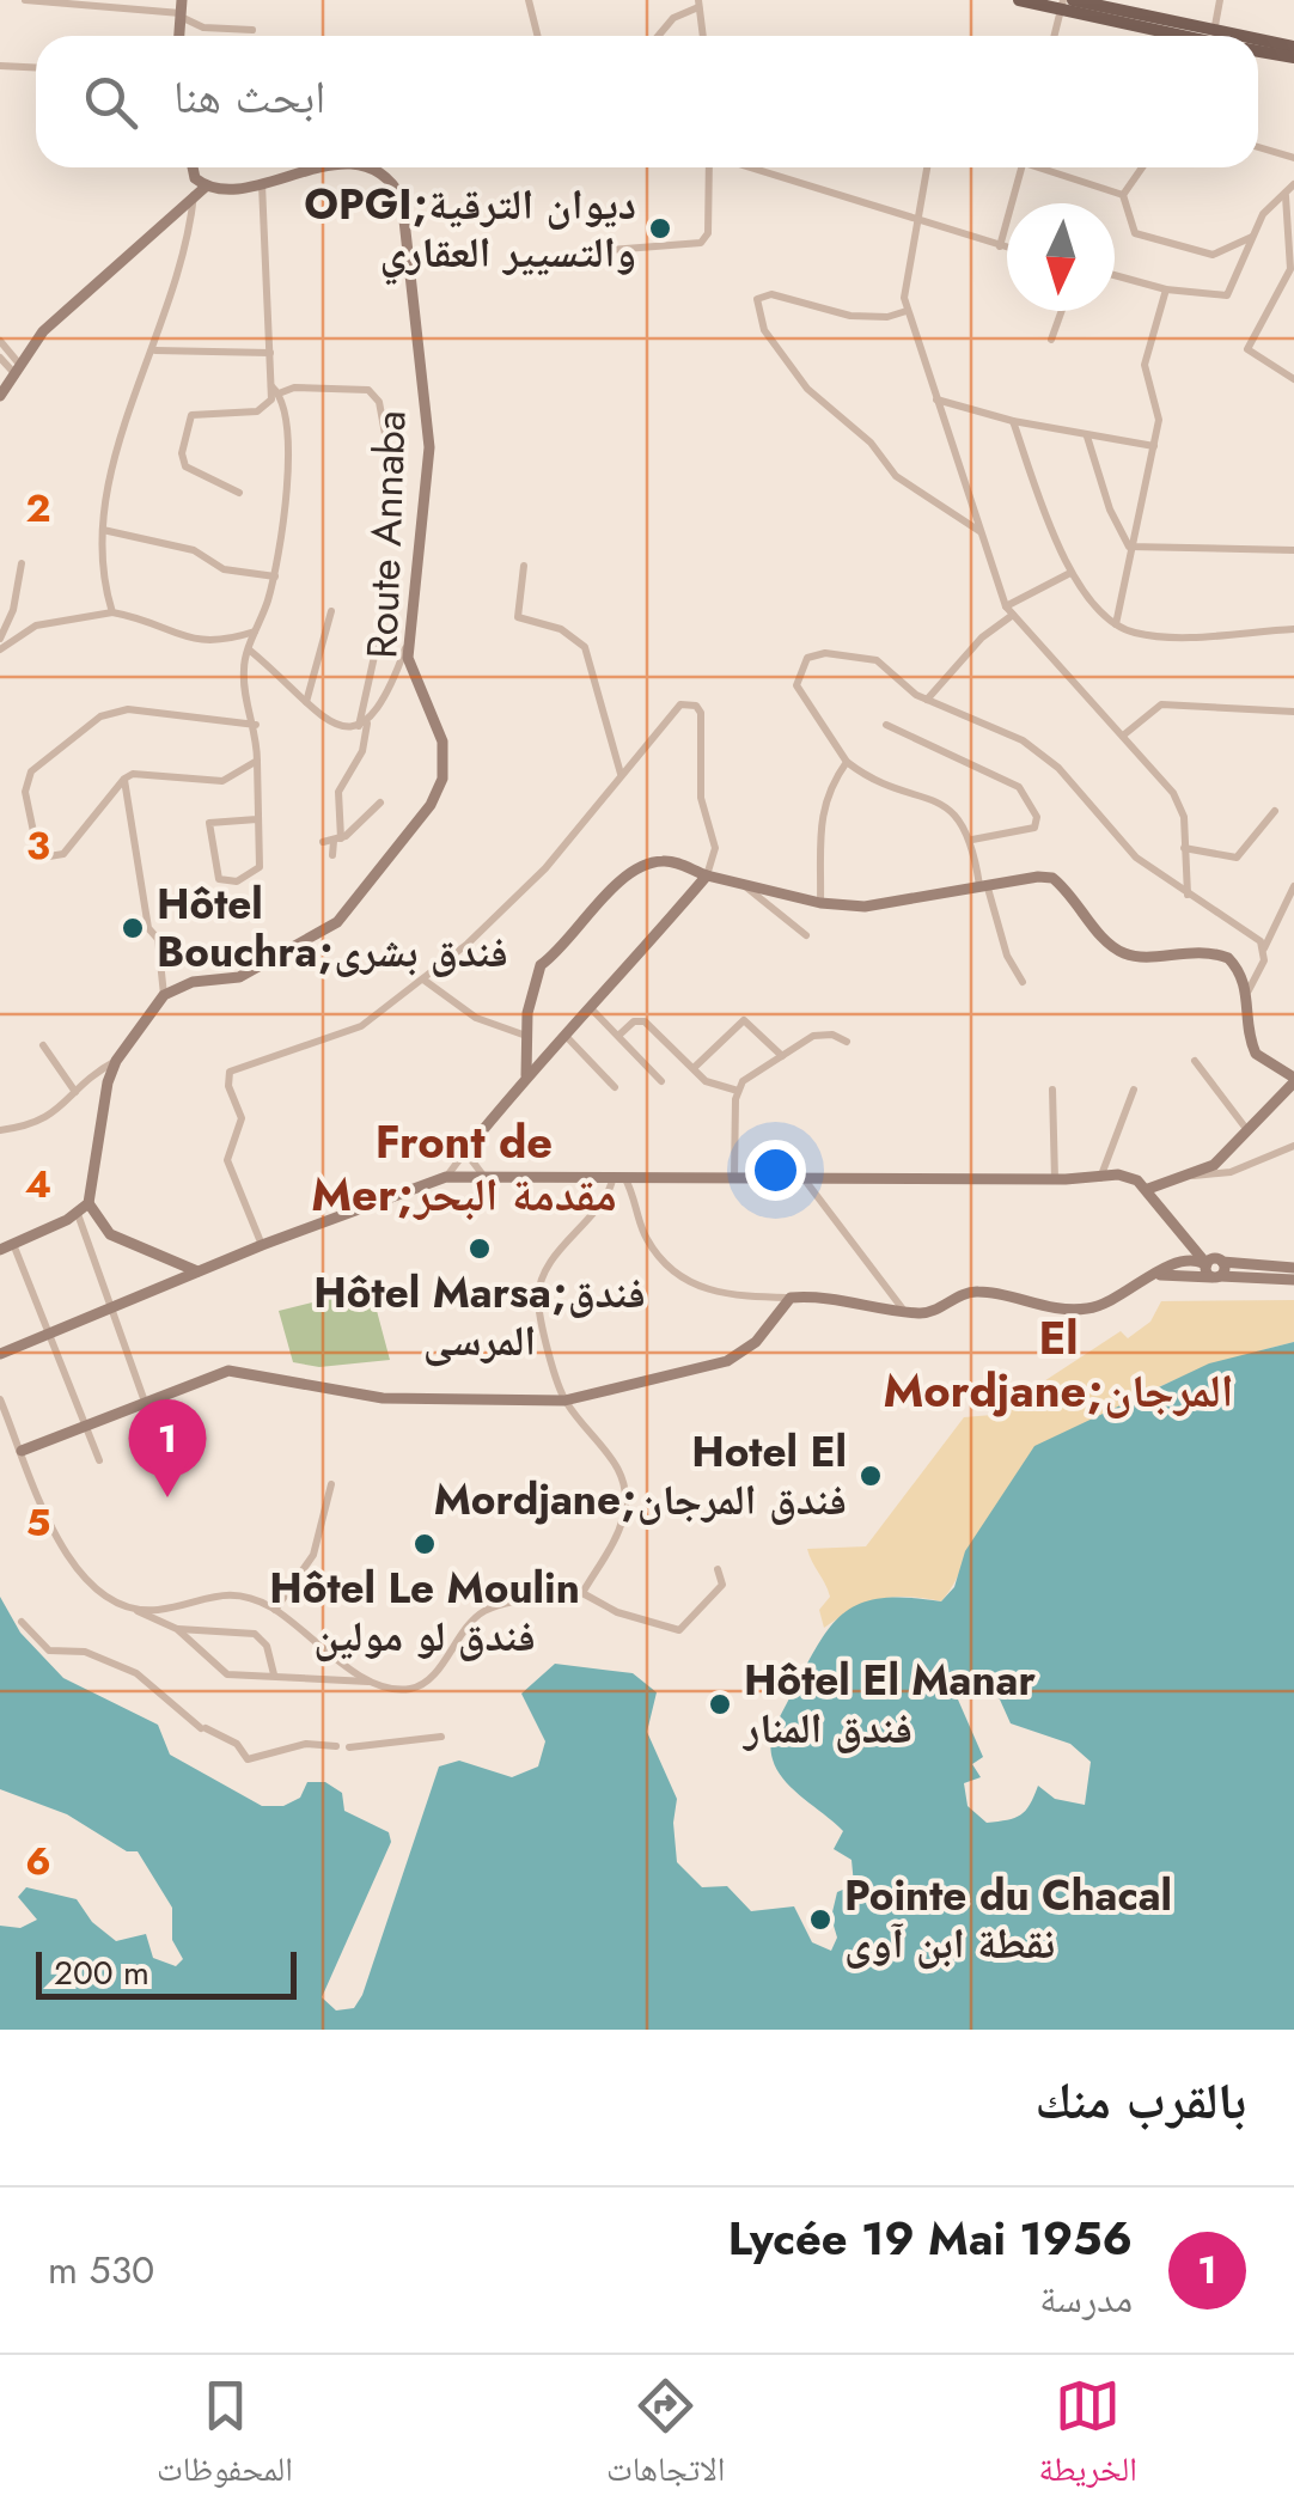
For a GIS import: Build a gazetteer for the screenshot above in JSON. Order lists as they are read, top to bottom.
{
  "streets": {
    "street": ["Route Annaba"]
  },
  "districts": ["Front de Mer;مقدمة البحر", "El Mordjane;المرجان"],
  "places": [
    "OPGI;ديوان الترقية والتسيير العقاري",
    "Hôtel Bouchra;فندق بشرى",
    "Hôtel Marsa;فندق المرسى",
    "Hotel El Mordjane;فندق المرجان",
    "Hôtel Le Moulin فندق لو مولين",
    "Hôtel El Manar فندق المنار",
    "Pointe du Chacal نقطة ابن آوى"
  ],
  "scale_bar": "200 m",
  "north": "bottom",
  "page": {
    "search": "ابحث هنا",
    "pins": "1",
    "scale": "200 m",
    "heading": "بالقرب منك",
    "list": [
      {
        "mark": "1",
        "name": "Lycée 19 Mai 1956",
        "note": "مدرسة",
        "value": "530 m"
      }
    ],
    "nav": ["الخريطة", "الاتجاهات", "المحفوظات"]
  },
  "grid": {
    "rows": [
      "2",
      "3",
      "4",
      "5",
      "6"
    ]
  }
}
